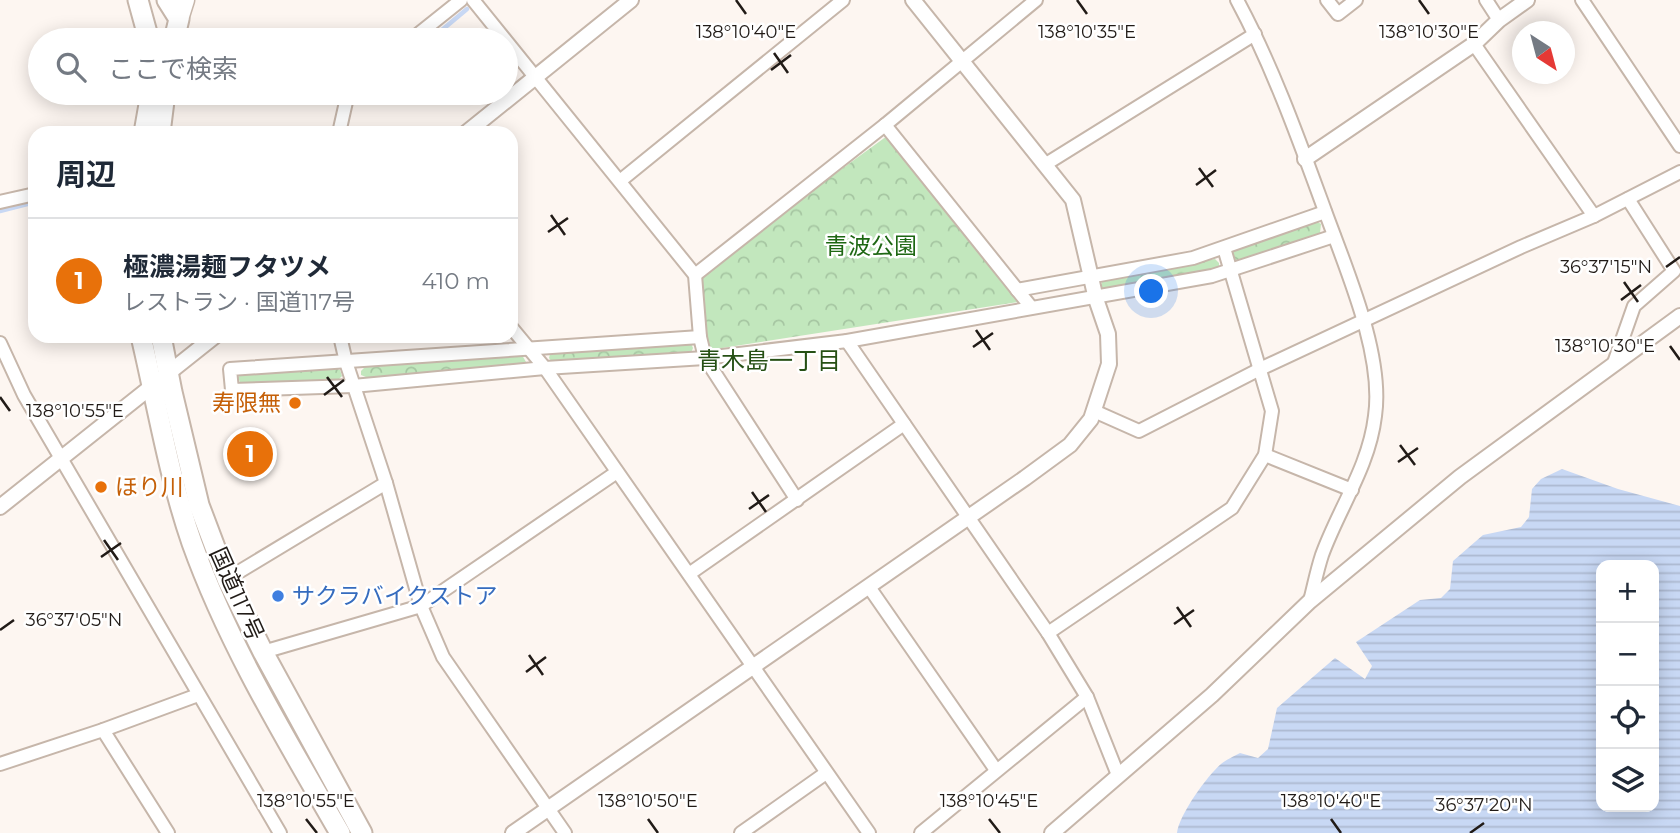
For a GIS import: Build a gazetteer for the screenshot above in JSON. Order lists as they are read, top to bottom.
{
  "streets": {
    "highway": ["国道117号"]
  },
  "districts": ["青木島一丁目"],
  "parks": ["青波公園"],
  "places": ["寿限無", "ほり川", "サクラバイクストア"],
  "north": "bottom right",
  "page": {
    "search": "ここで検索",
    "heading": "周辺",
    "list": [
      {
        "mark": "1",
        "name": "極濃湯麺フタツメ",
        "note": "レストラン · 国道117号",
        "value": "410 m"
      }
    ],
    "pins": "1",
    "map_buttons": ["+", "−"]
  },
  "coordinates": [
    "138°10'40\"E",
    "138°10'35\"E",
    "138°10'30\"E",
    "36°37'15\"N",
    "138°10'55\"E",
    "36°37'05\"N",
    "138°10'50\"E",
    "138°10'45\"E",
    "36°37'20\"N"
  ]
}
